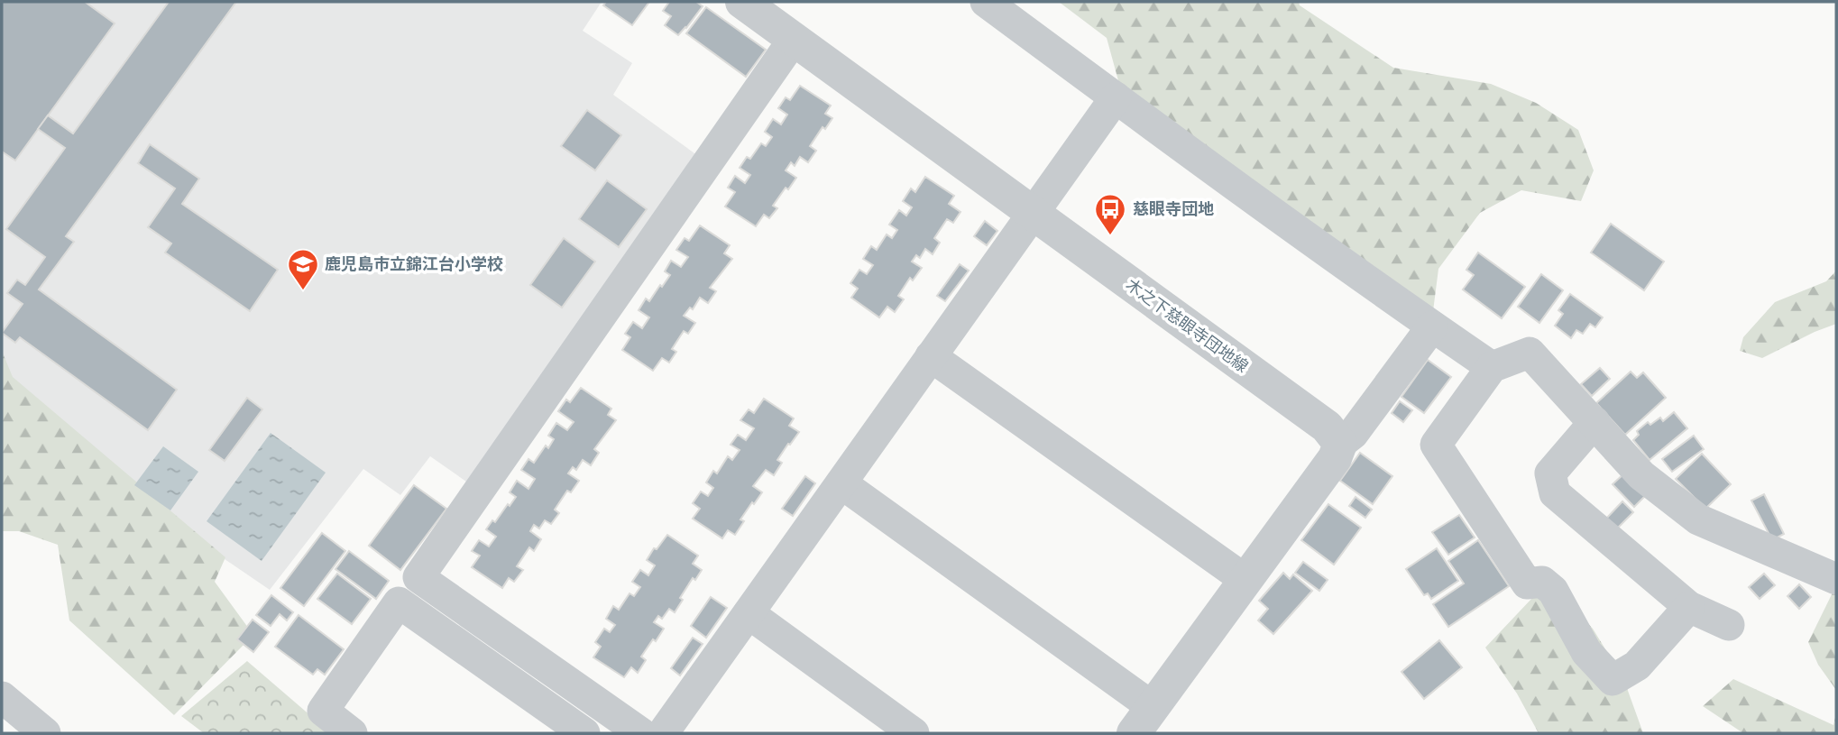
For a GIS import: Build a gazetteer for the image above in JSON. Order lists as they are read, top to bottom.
{
  "streets": {
    "street": ["木之下慈眼寺団地線"]
  },
  "places": {
    "bus stop": ["慈眼寺団地"],
    "school or university": ["鹿児島市立錦江台小学校"]
  }
}
